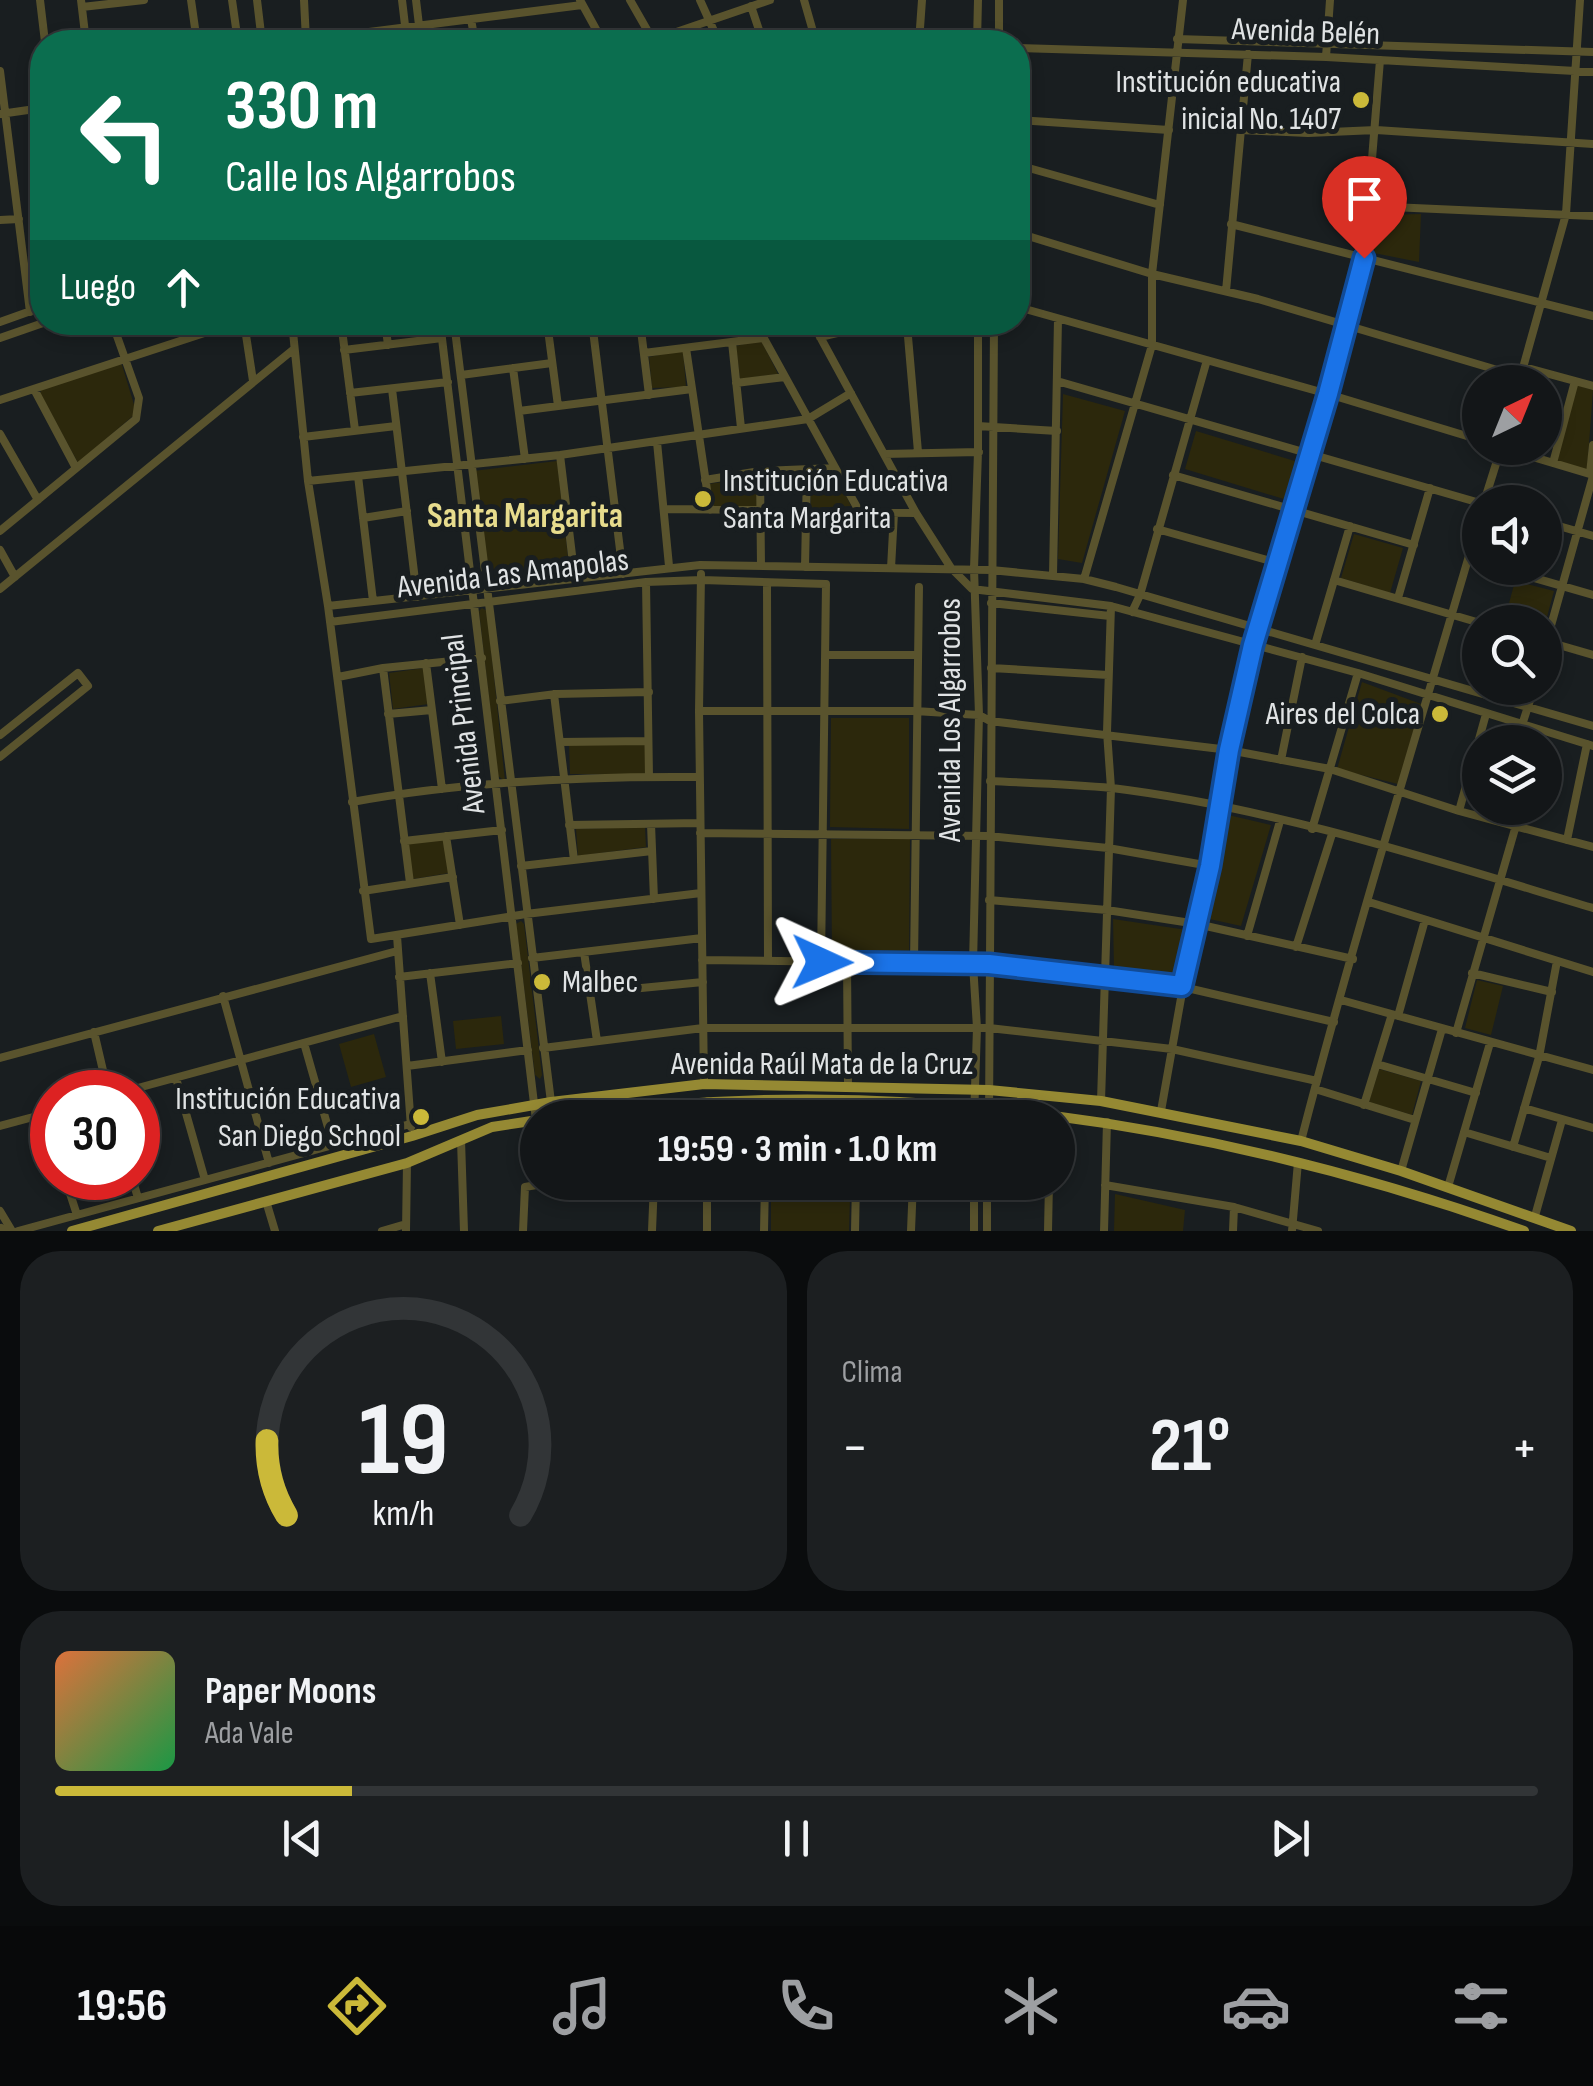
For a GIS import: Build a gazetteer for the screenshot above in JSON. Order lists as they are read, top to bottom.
{
  "streets": {
    "main road": ["Avenida Raúl Mata de la Cruz"],
    "street": [
      "Avenida Belén",
      "Avenida Las Amapolas",
      "Avenida Los Algarrobos",
      "Avenida Principal"
    ]
  },
  "crossings": [
    ["Avenida Las Amapolas", "Avenida Los Algarrobos"],
    ["Avenida Las Amapolas", "Avenida Principal"],
    ["Avenida Los Algarrobos", "Avenida Raúl Mata de la Cruz"]
  ],
  "districts": ["Santa Margarita"],
  "places": [
    "Institución educativa inicial No. 1407",
    "Institución Educativa Santa Margarita",
    "Aires del Colca",
    "Malbec",
    "Institución Educativa San Diego School"
  ],
  "north": "top right",
  "page": {
    "turn": ["330 m", "Calle los Algarrobos"],
    "then": "Luego",
    "limit": "30",
    "trip": "19:59 · 3 min · 1.0 km",
    "tile": "Clima",
    "heat": ["−", "21°", "+"],
    "song": ["Paper Moons", "Ada Vale"],
    "tabs": "19:56",
    "gauge": ["19", "km/h"]
  }
}
